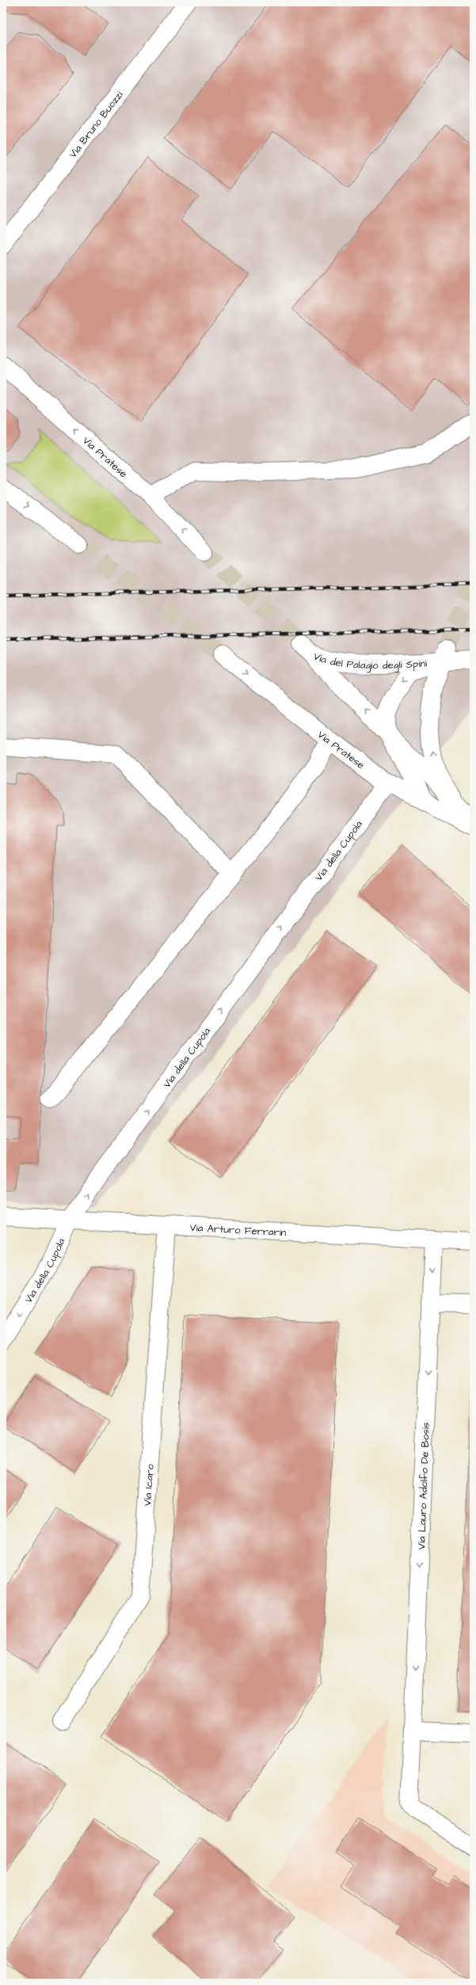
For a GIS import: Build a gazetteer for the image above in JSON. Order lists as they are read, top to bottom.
{
  "streets": {
    "street": [
      "Via Bruno Buozzi",
      "Via Pratese",
      "Via del Palagio degli Spini",
      "Via della Cupola",
      "Via Arturo Ferrarin",
      "Via Icaro",
      "Via Lauro Adolfo De Bosis"
    ]
  },
  "crossings": [
    ["Via Pratese", "Via del Palagio degli Spini"],
    ["Via Pratese", "Via della Cupola"],
    ["Via della Cupola", "Via Arturo Ferrarin"],
    ["Via Arturo Ferrarin", "Via Icaro"],
    ["Via Arturo Ferrarin", "Via Lauro Adolfo De Bosis"]
  ],
  "one_way": ["Via Lauro Adolfo De Bosis"]
}
